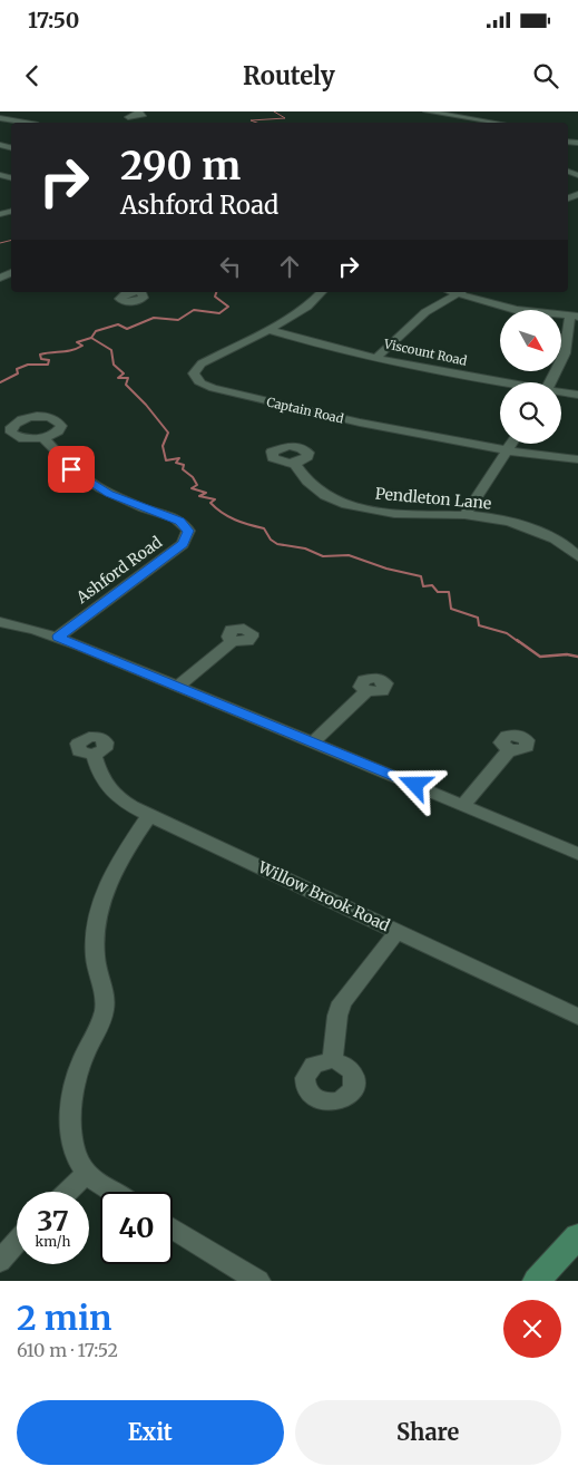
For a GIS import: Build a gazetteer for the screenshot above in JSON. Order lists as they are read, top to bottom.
{
  "streets": {
    "street": [
      "Viscount Road",
      "Captain Road",
      "Pendleton Lane",
      "Ashford Road",
      "Willow Brook Road"
    ]
  },
  "crossings": [
    ["Viscount Road", "Captain Road"]
  ],
  "north": "bottom right",
  "page": {
    "status": "17:50",
    "header": "Routely",
    "turn": ["290 m", "Ashford Road"],
    "speed": "37 km/h",
    "limit": "40",
    "heading": ["2 min", "610 m · 17:52"],
    "buttons": ["Exit", "Share"]
  }
}
